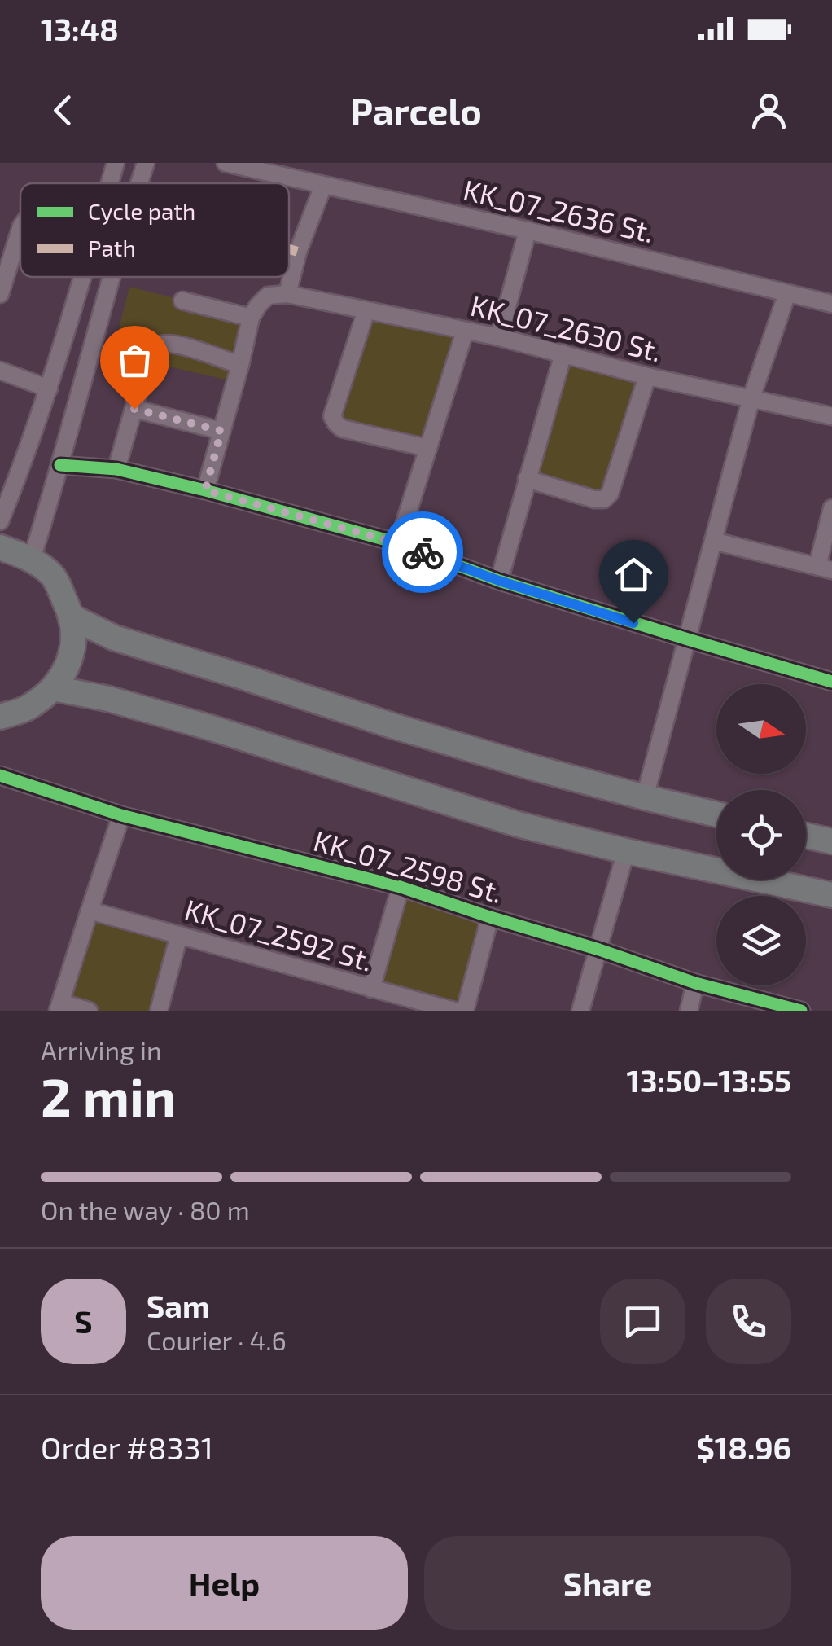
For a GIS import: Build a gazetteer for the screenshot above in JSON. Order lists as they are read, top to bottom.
{
  "streets": {
    "street": [
      "KK_07_2636 St.",
      "KK_07_2630 St.",
      "KK_07_2598 St.",
      "KK_07_2592 St."
    ]
  },
  "legend": ["Cycle path", "Path"],
  "north": "right",
  "page": {
    "status": "13:48",
    "header": "Parcelo",
    "heading": ["2 min", "Arriving in", "13:50–13:55"],
    "panel": [
      "Sam",
      "Courier · 4.6",
      "Order #8331",
      "$18.96"
    ],
    "bar": "On the way · 80 m",
    "round": "S",
    "buttons": ["Help", "Share"]
  }
}
